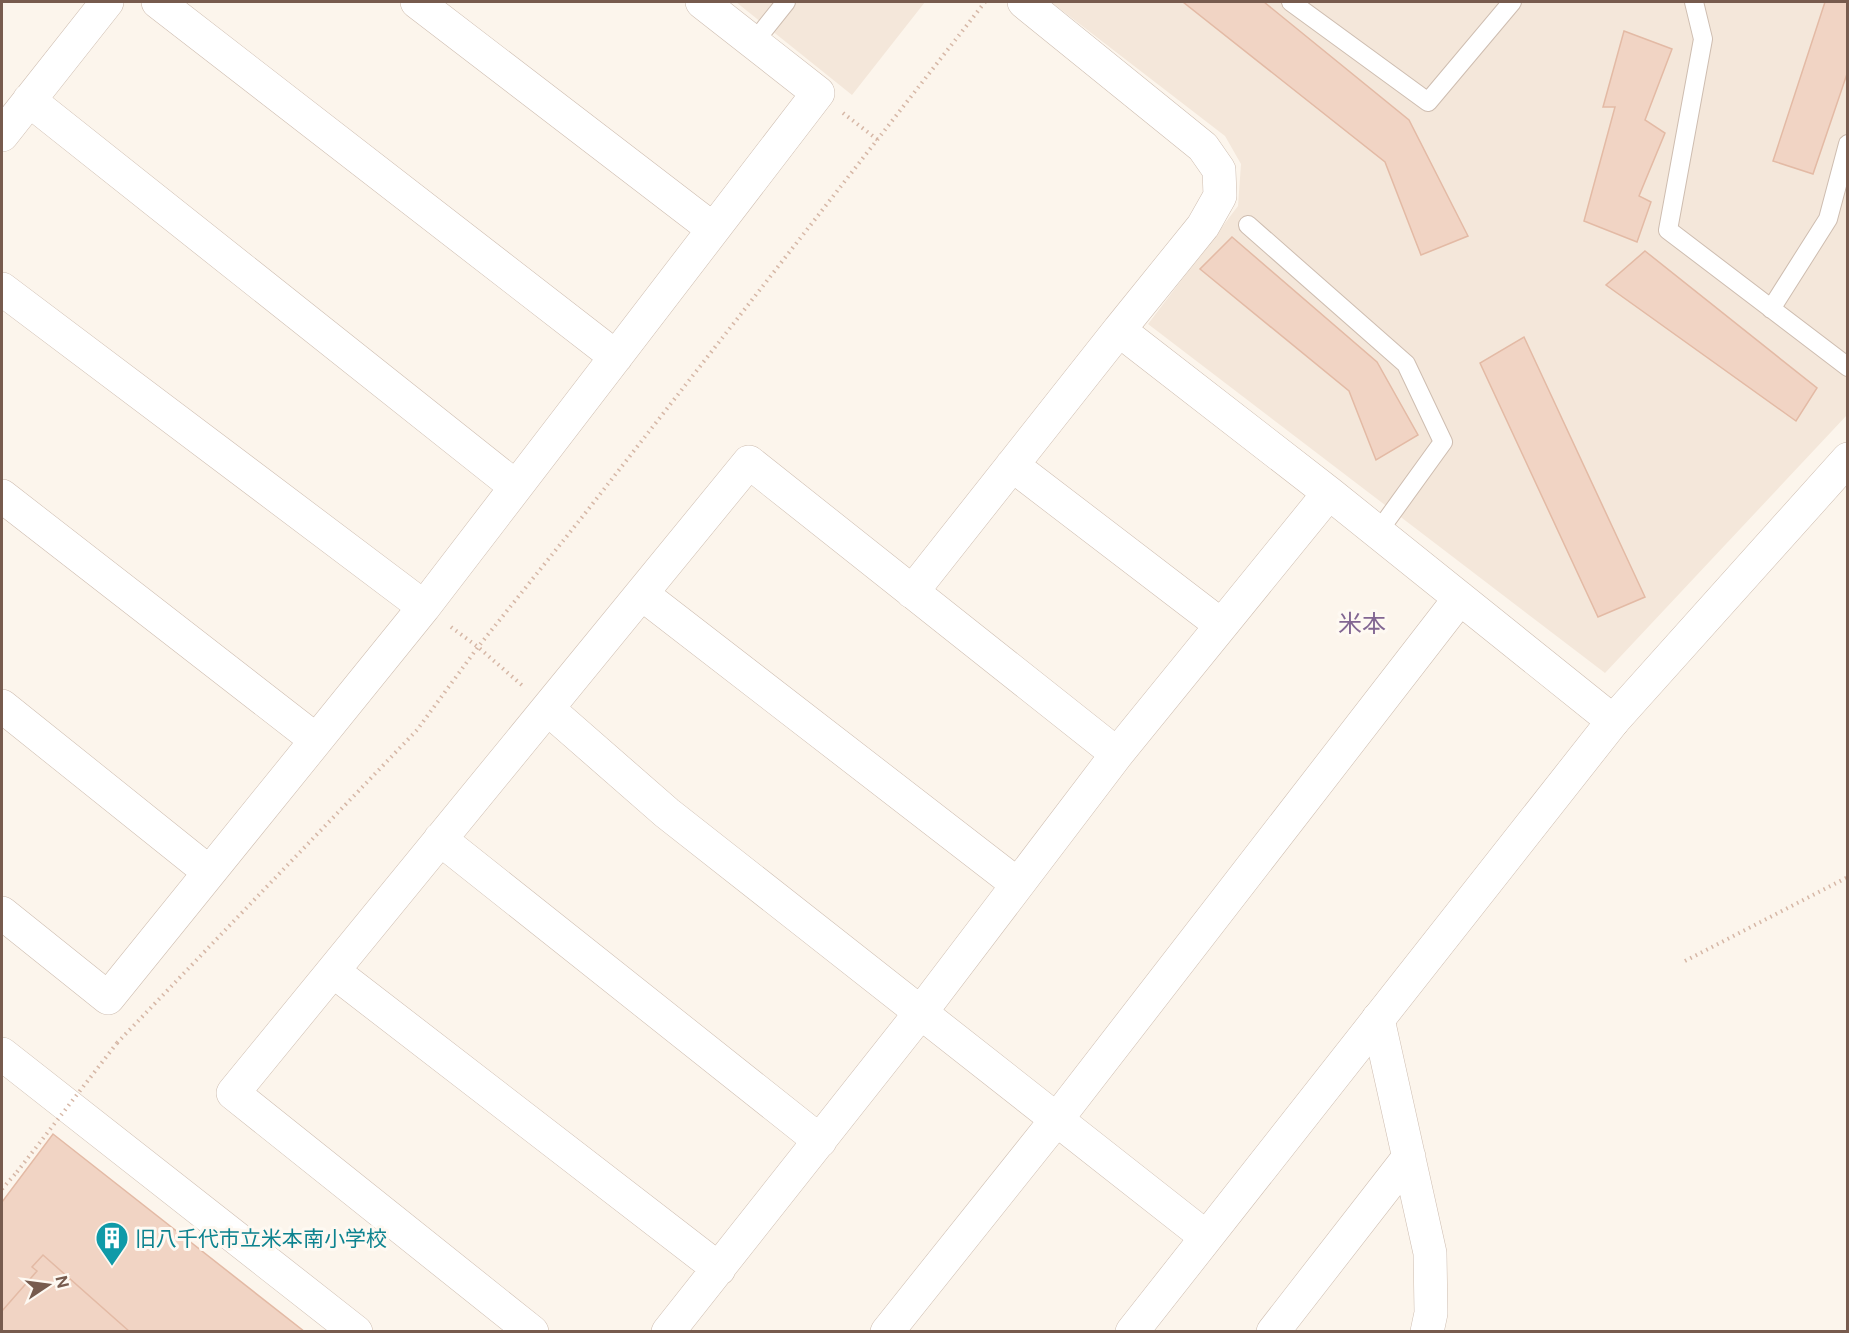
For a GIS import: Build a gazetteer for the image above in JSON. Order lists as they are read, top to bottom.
{
  "districts": ["米本"],
  "places": {
    "building": ["旧八千代市立米本南小学校"]
  },
  "north": "right"
}
